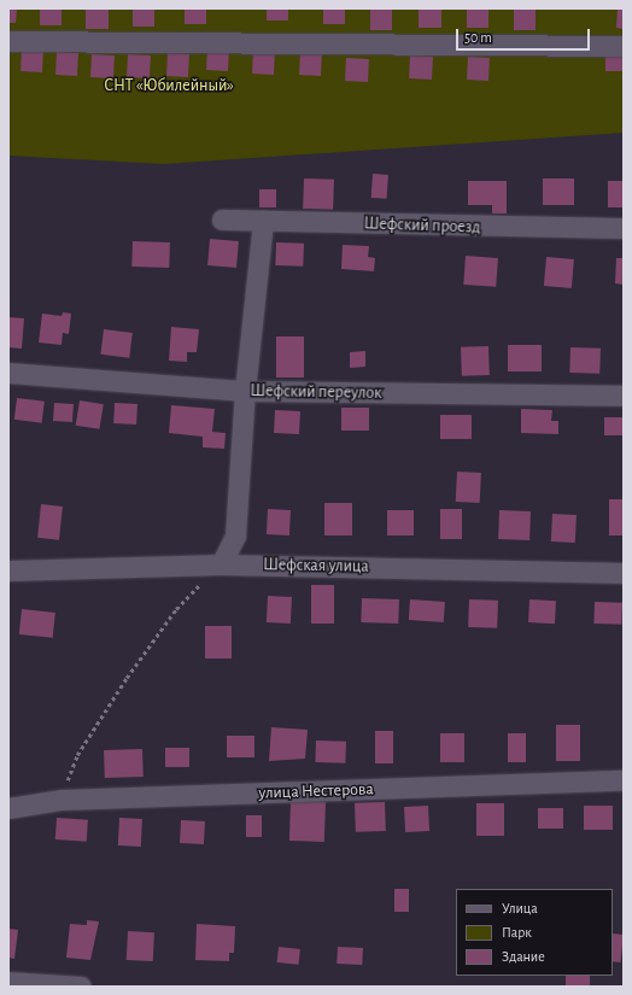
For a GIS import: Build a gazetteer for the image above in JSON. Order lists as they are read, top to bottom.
{
  "streets": {
    "street": [
      "Шефский проезд",
      "Шефский переулок",
      "Шефская улица",
      "улица Нестерова"
    ]
  },
  "parks": ["СНТ «Юбилейный»"],
  "legend": ["Улица", "Парк", "Здание"],
  "scale_bar": "50 m"
}
